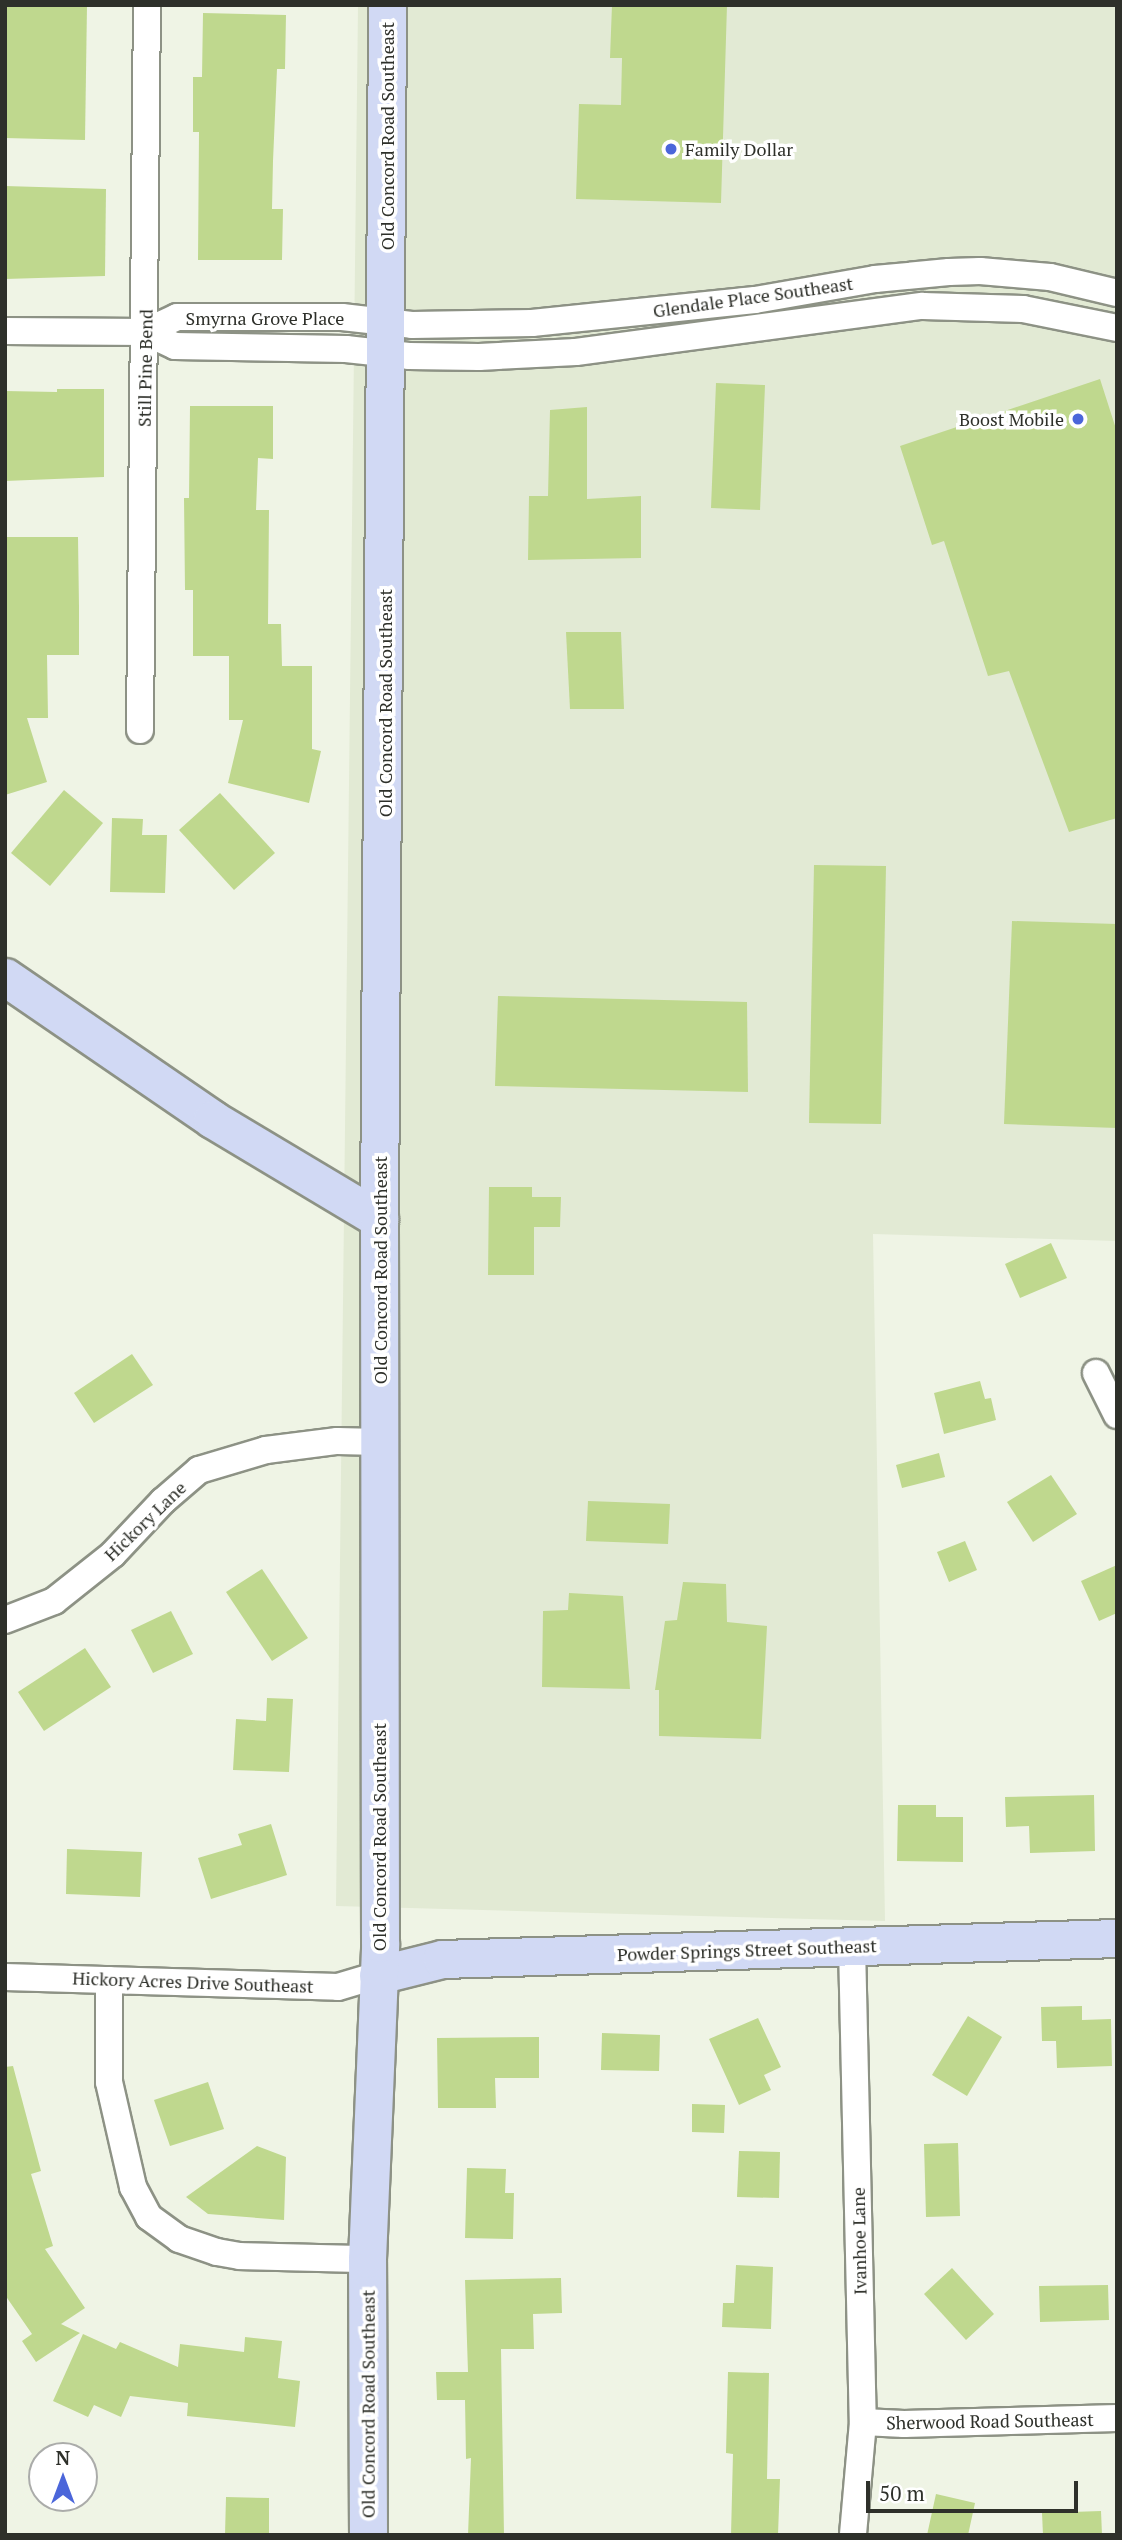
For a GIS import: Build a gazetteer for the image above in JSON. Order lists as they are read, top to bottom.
{
  "streets": {
    "street": [
      "Old Concord Road Southeast",
      "Glendale Place Southeast",
      "Smyrna Grove Place",
      "Still Pine Bend",
      "Hickory Lane",
      "Powder Springs Street Southeast",
      "Hickory Acres Drive Southeast",
      "Ivanhoe Lane",
      "Sherwood Road Southeast"
    ]
  },
  "crossings": [
    ["Old Concord Road Southeast", "Glendale Place Southeast"],
    ["Old Concord Road Southeast", "Smyrna Grove Place"],
    ["Old Concord Road Southeast", "Hickory Lane"],
    ["Old Concord Road Southeast", "Powder Springs Street Southeast"],
    ["Old Concord Road Southeast", "Hickory Acres Drive Southeast"],
    ["Glendale Place Southeast", "Smyrna Grove Place"],
    ["Smyrna Grove Place", "Still Pine Bend"],
    ["Powder Springs Street Southeast", "Hickory Acres Drive Southeast"],
    ["Powder Springs Street Southeast", "Ivanhoe Lane"],
    ["Ivanhoe Lane", "Sherwood Road Southeast"]
  ],
  "places": ["Family Dollar", "Boost Mobile"],
  "scale_bar": "50 m",
  "north": "top"
}
